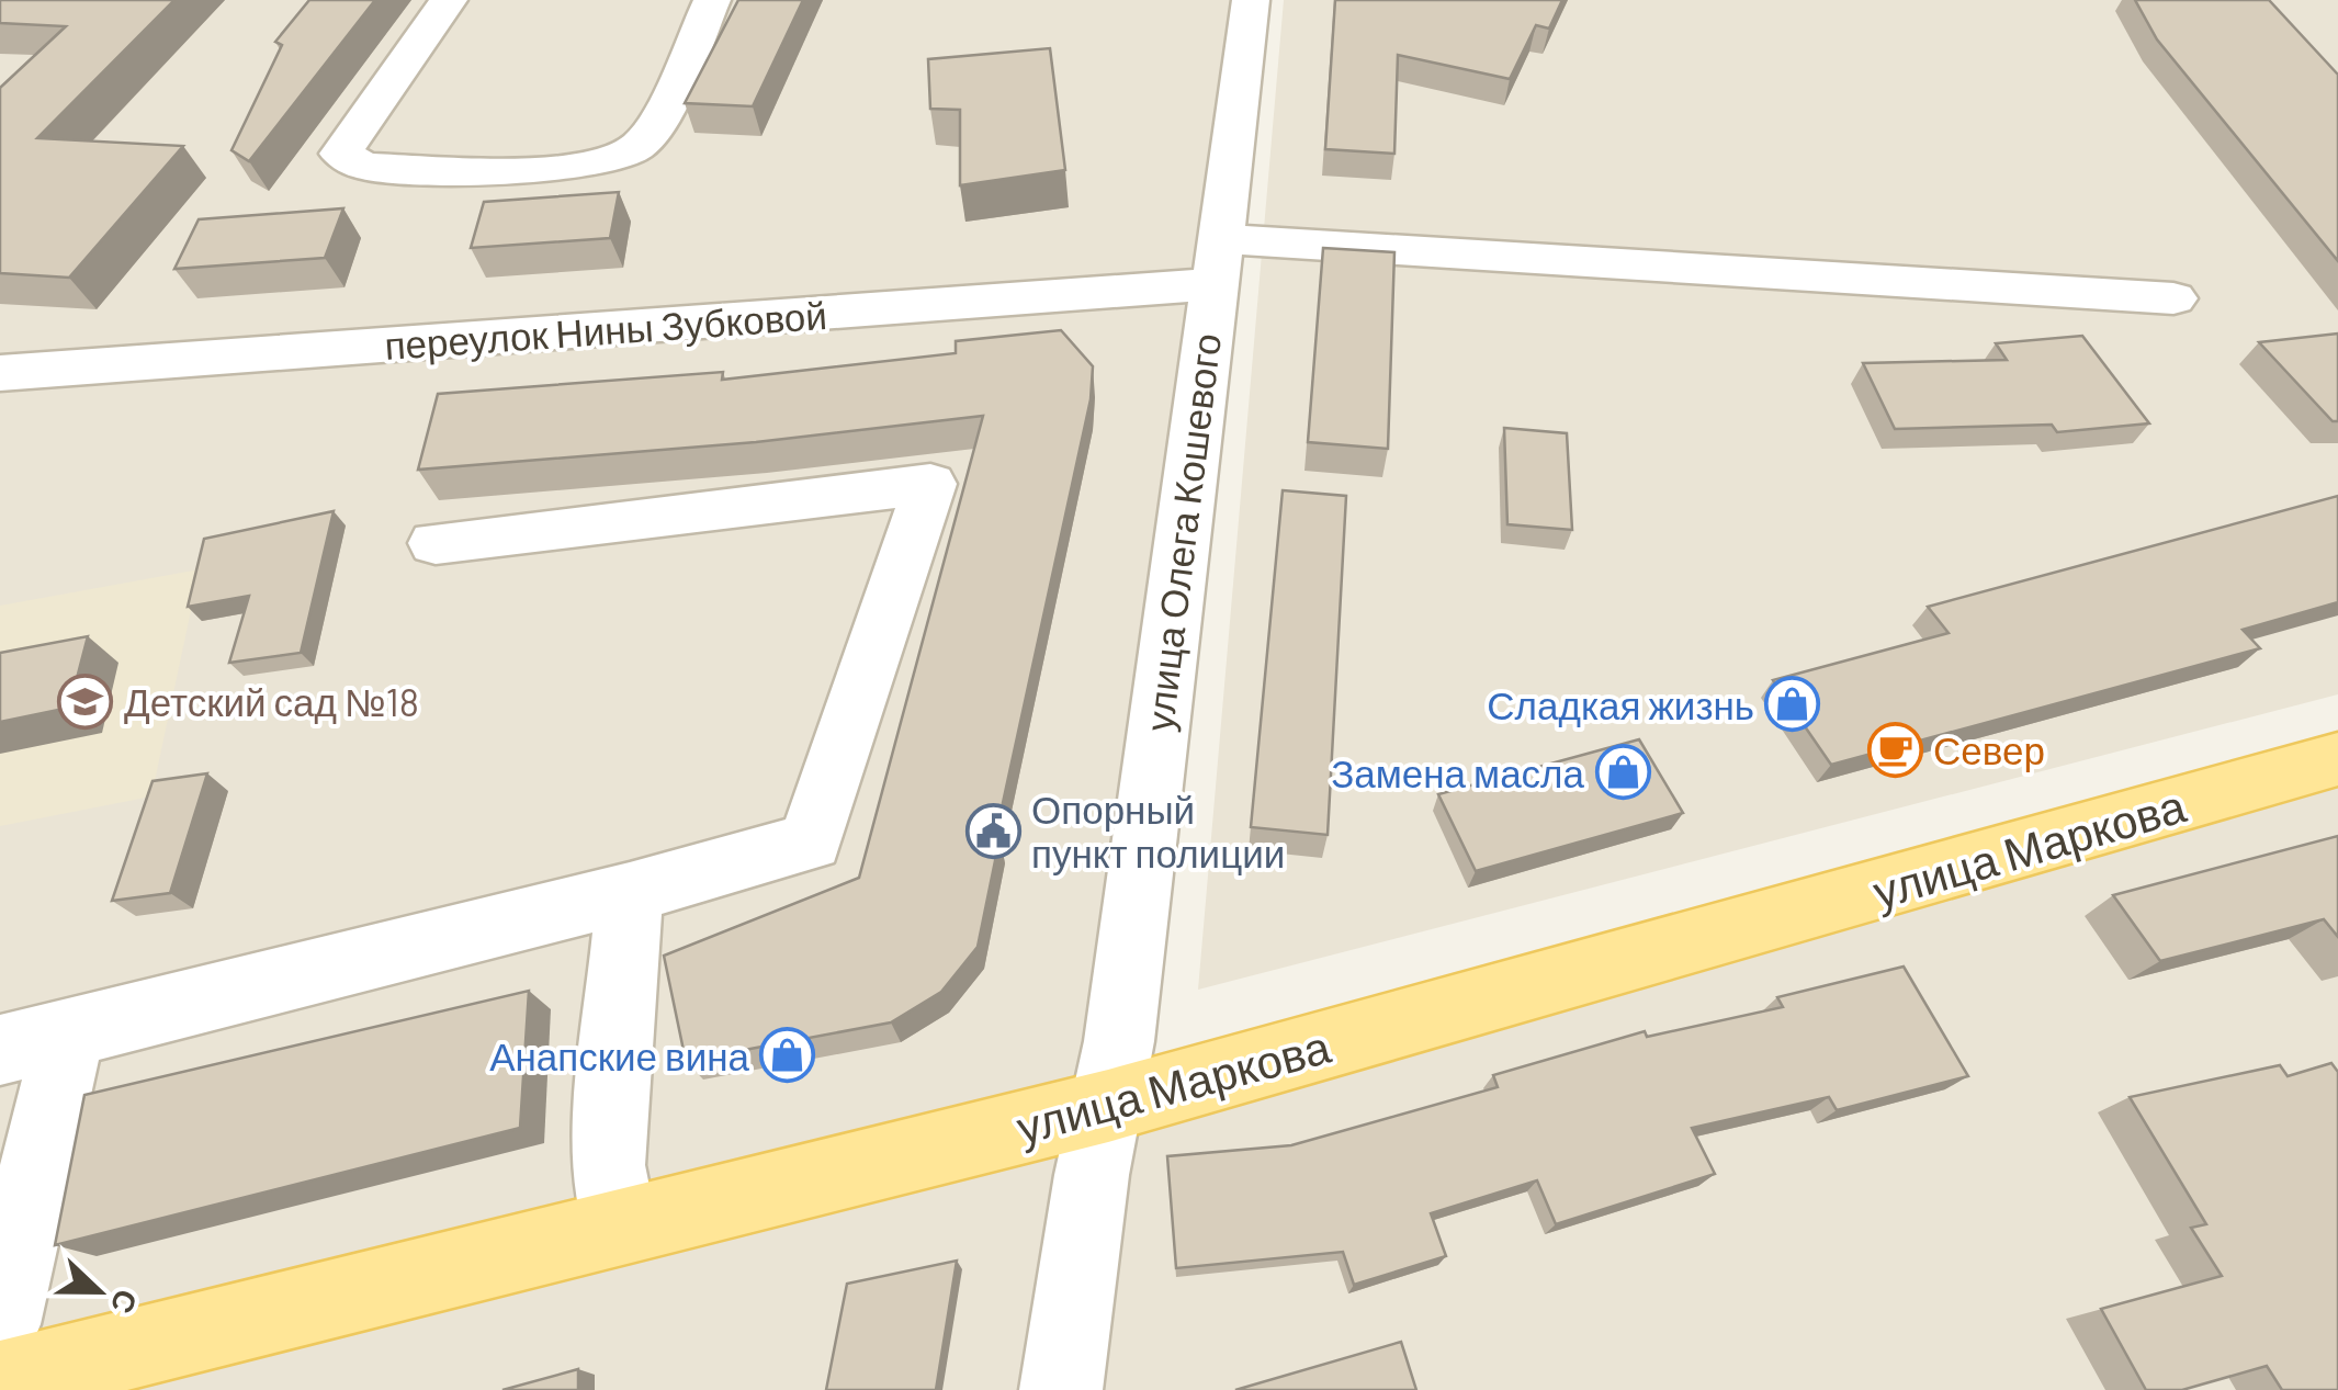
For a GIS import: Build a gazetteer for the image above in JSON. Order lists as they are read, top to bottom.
{
  "streets": {
    "main road": ["улица Маркова"],
    "street": ["переулок Нины Зубковой", "улица Олега Кошевого"]
  },
  "crossings": [
    ["переулок Нины Зубковой", "улица Олега Кошевого"],
    ["улица Олега Кошевого", "улица Маркова"]
  ],
  "places": {
    "school or university": ["Детский сад №18"],
    "shop": ["Сладкая жизнь", "Замена масла", "Анапские вина"],
    "cafe": ["Север"],
    "public building": ["Опорный пункт полиции"]
  },
  "north": "right"
}
